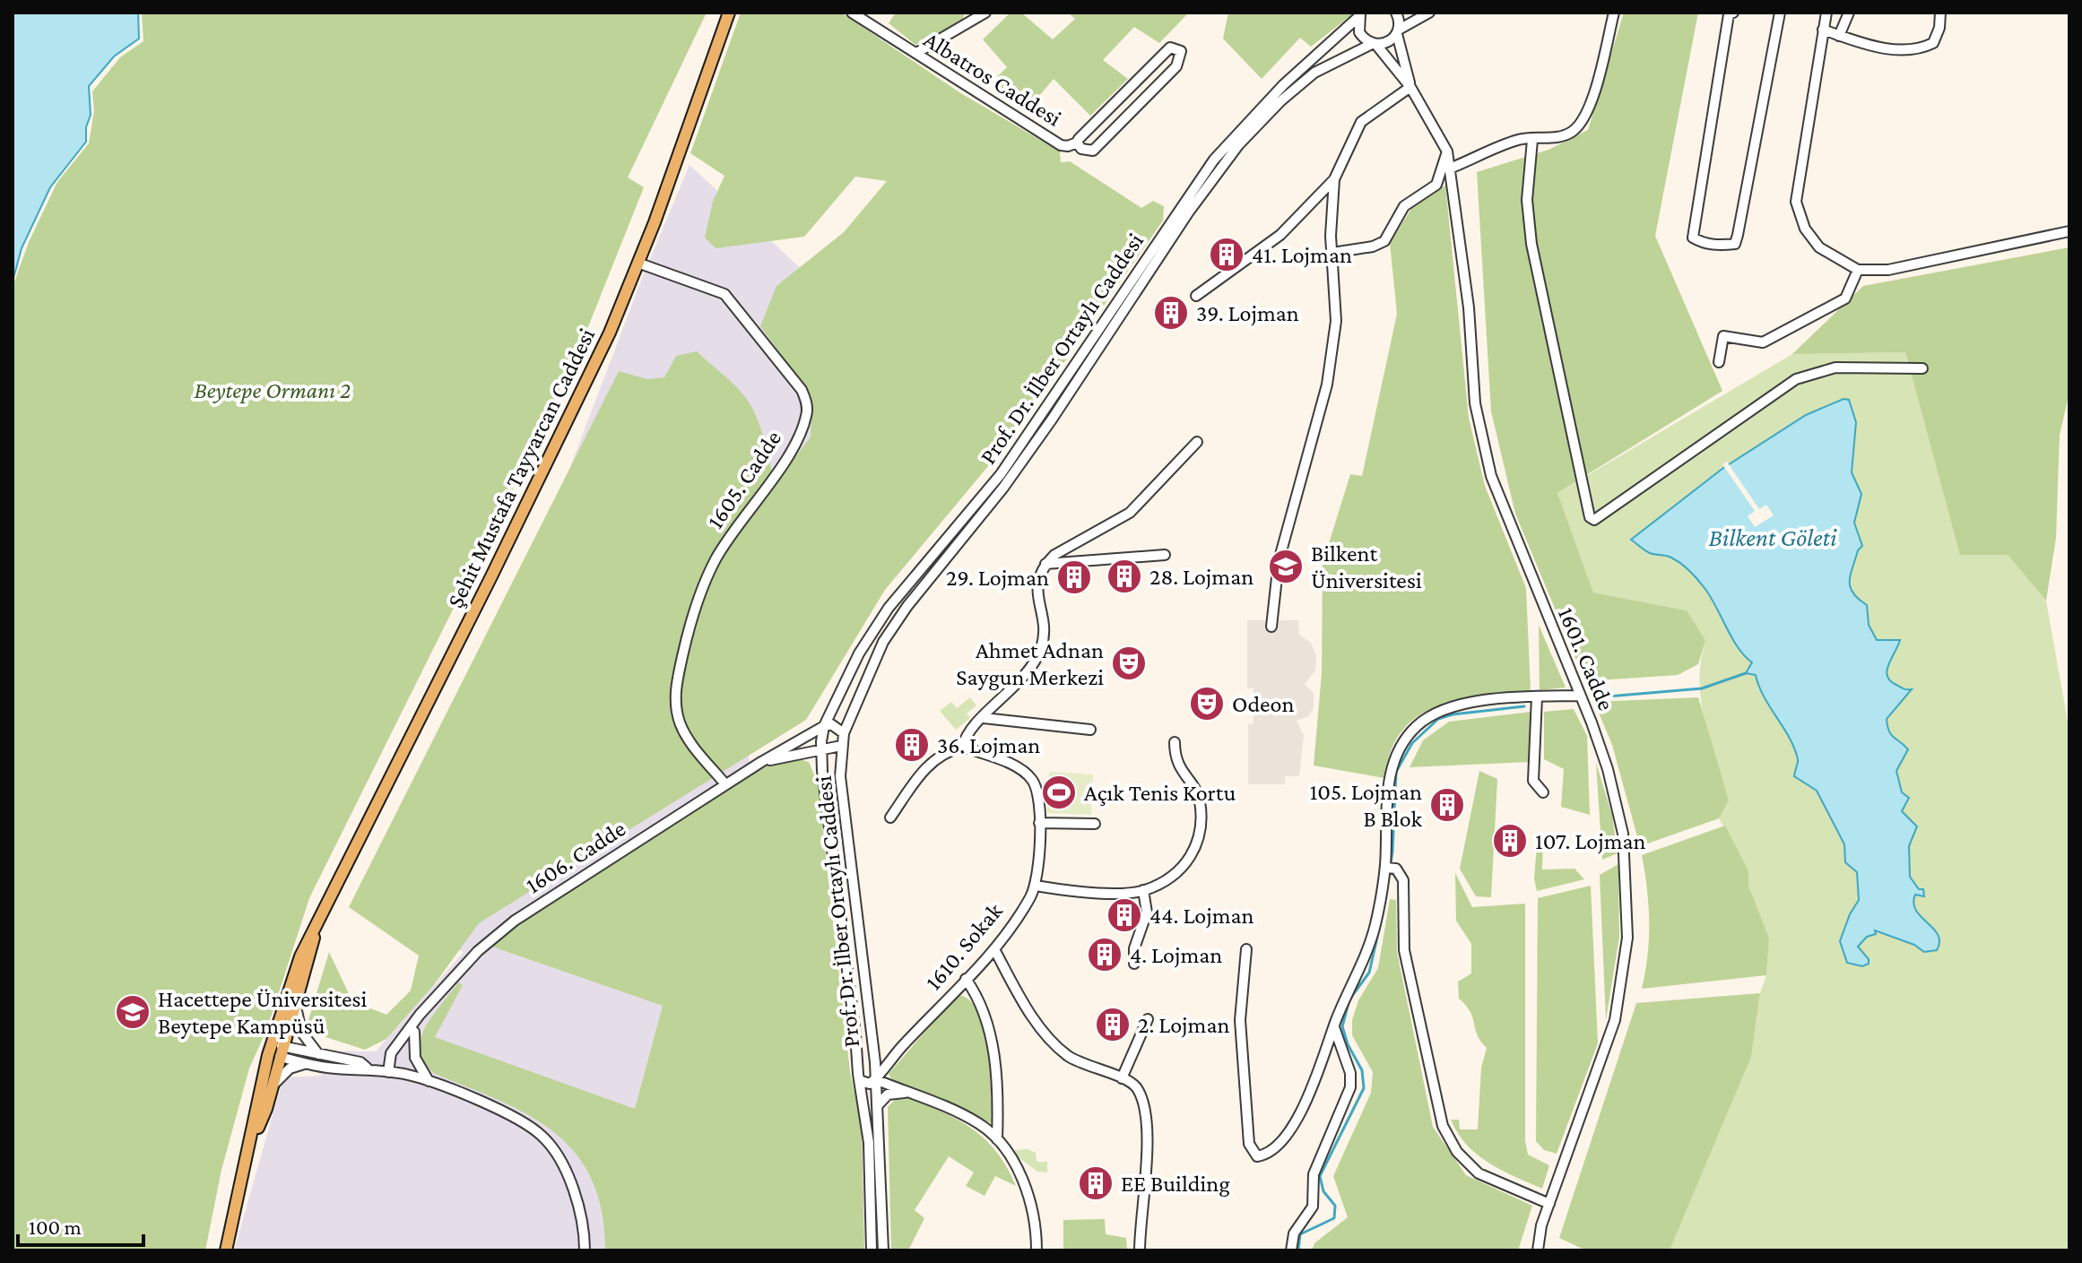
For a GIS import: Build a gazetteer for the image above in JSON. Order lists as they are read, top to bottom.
{
  "streets": {
    "main road": ["Şehit Mustafa Tayyarcan Caddesi"],
    "street": [
      "Albatros Caddesi",
      "Prof. Dr. İlber Ortaylı Caddesi",
      "1605. Cadde",
      "1601. Cadde",
      "1606. Cadde",
      "1610. Sokak"
    ]
  },
  "crossings": [
    ["Prof. Dr. İlber Ortaylı Caddesi", "1601. Cadde"],
    ["Prof. Dr. İlber Ortaylı Caddesi", "1606. Cadde"],
    ["Prof. Dr. İlber Ortaylı Caddesi", "1610. Sokak"],
    ["Şehit Mustafa Tayyarcan Caddesi", "1605. Cadde"],
    ["1605. Cadde", "1606. Cadde"]
  ],
  "water": ["Bilkent Göleti"],
  "parks": ["Beytepe Ormanı 2"],
  "places": {
    "building": [
      "41. Lojman",
      "39. Lojman",
      "28. Lojman",
      "29. Lojman",
      "36. Lojman",
      "105. Lojman B Blok",
      "107. Lojman",
      "44. Lojman",
      "4. Lojman",
      "2. Lojman",
      "EE Building"
    ],
    "school or university": ["Bilkent Üniversitesi", "Hacettepe Üniversitesi Beytepe Kampüsü"],
    "theatre": ["Ahmet Adnan Saygun Merkezi", "Odeon"],
    "sports": ["Açık Tenis Kortu"]
  },
  "scale_bar": "100 m"
}
